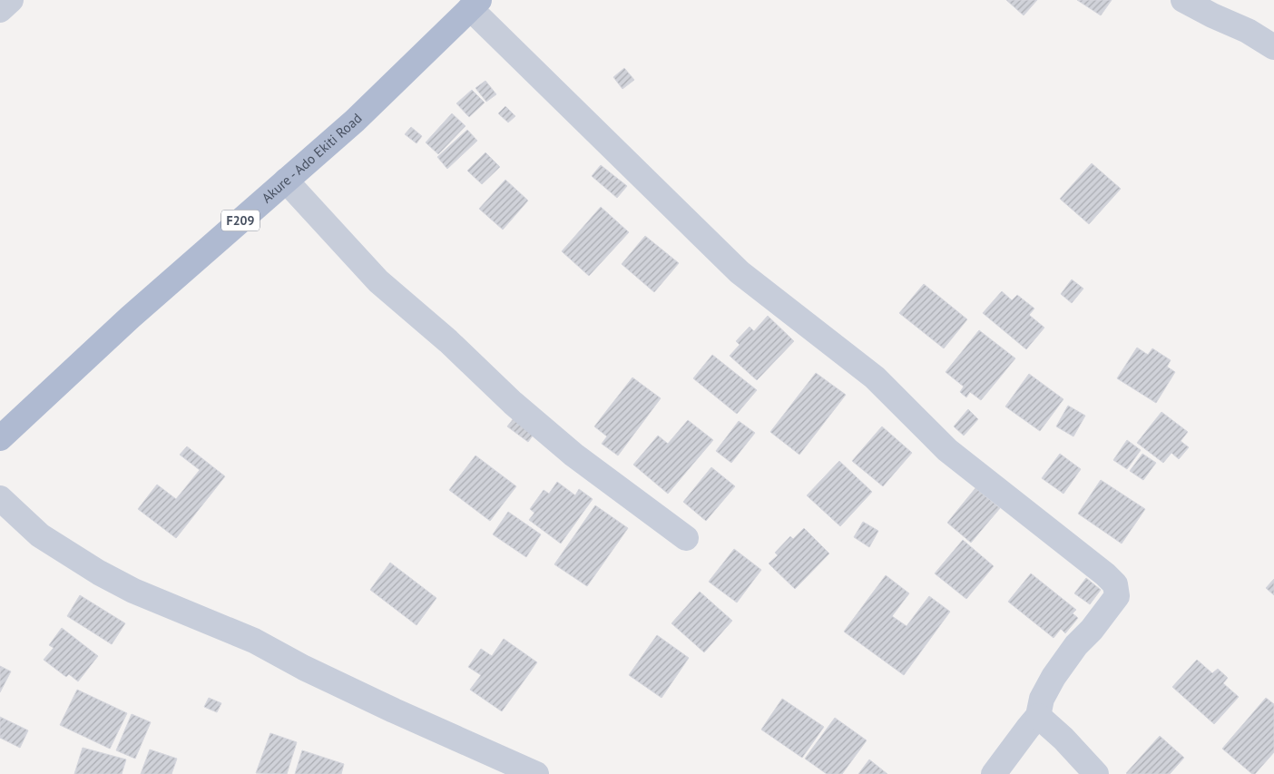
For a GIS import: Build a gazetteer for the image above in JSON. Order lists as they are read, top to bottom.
{
  "streets": {
    "main road": ["Akure - Ado Ekiti Road", "F209"]
  }
}
